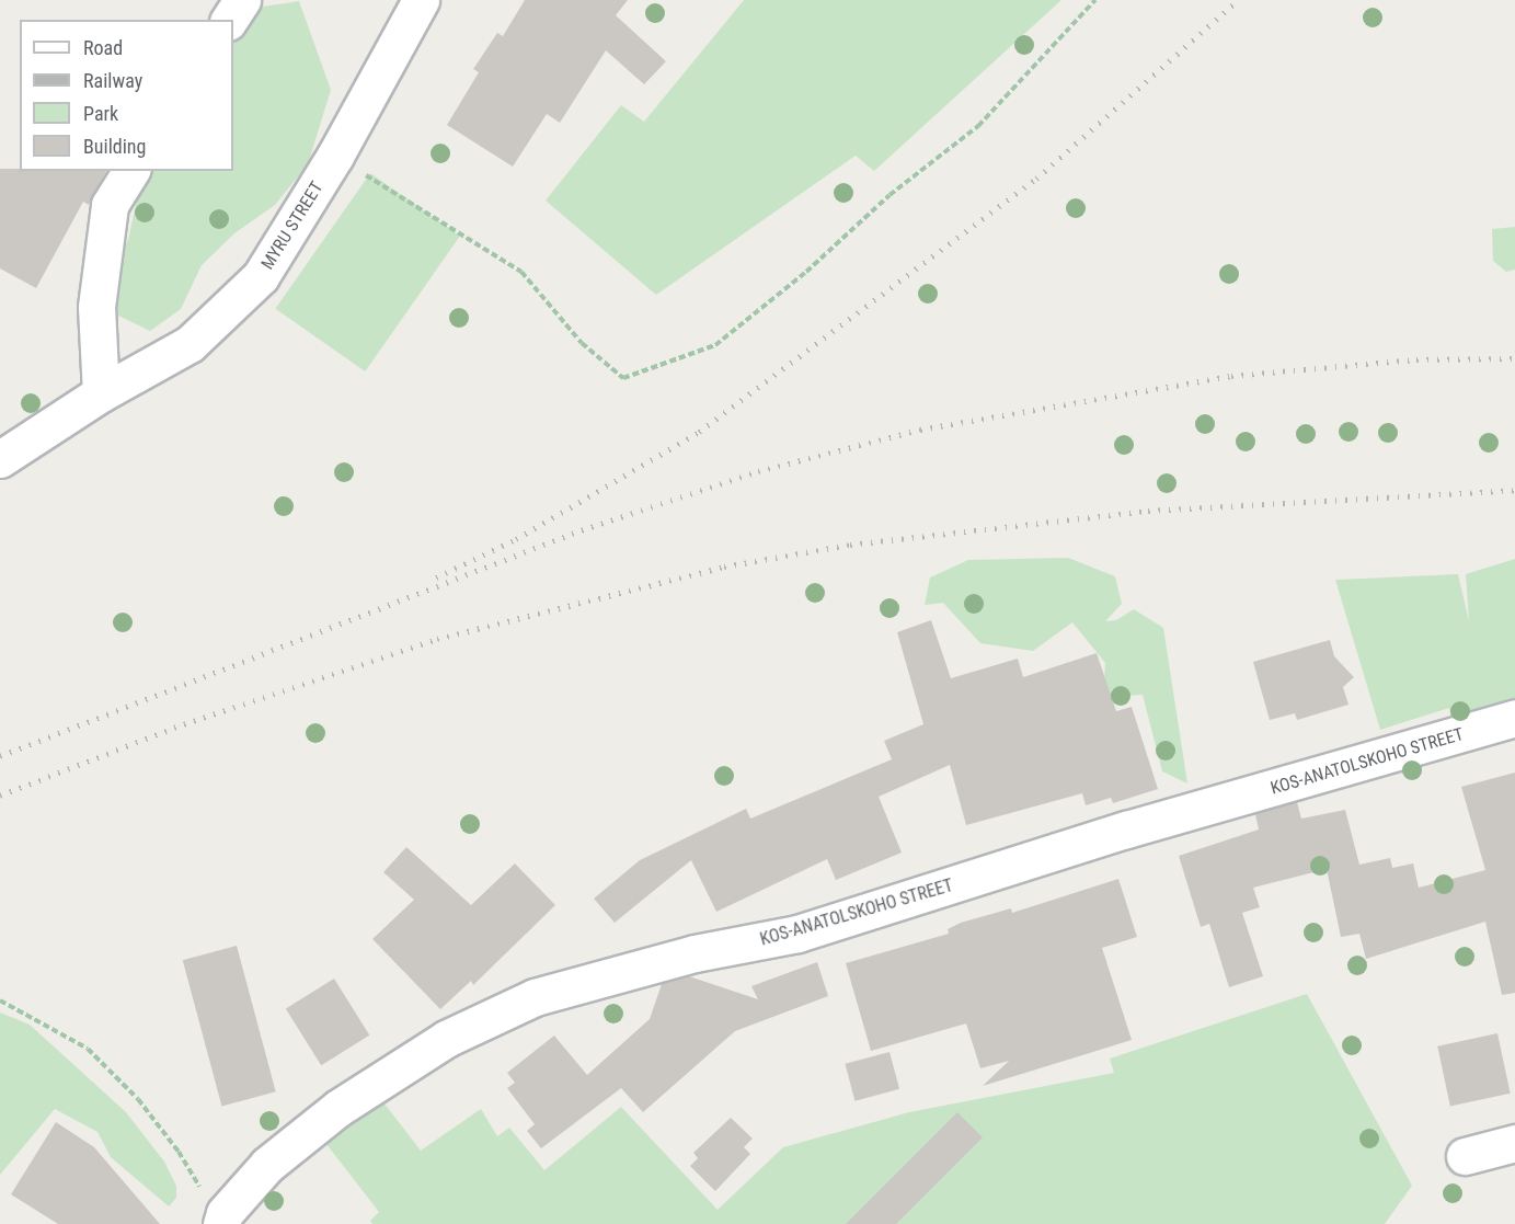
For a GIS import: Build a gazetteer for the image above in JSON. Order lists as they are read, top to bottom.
{
  "streets": {
    "street": ["MYRU STREET", "KOS-ANATOLSKOHO STREET"]
  },
  "legend": [
    "Road",
    "Railway",
    "Park",
    "Building"
  ]
}
